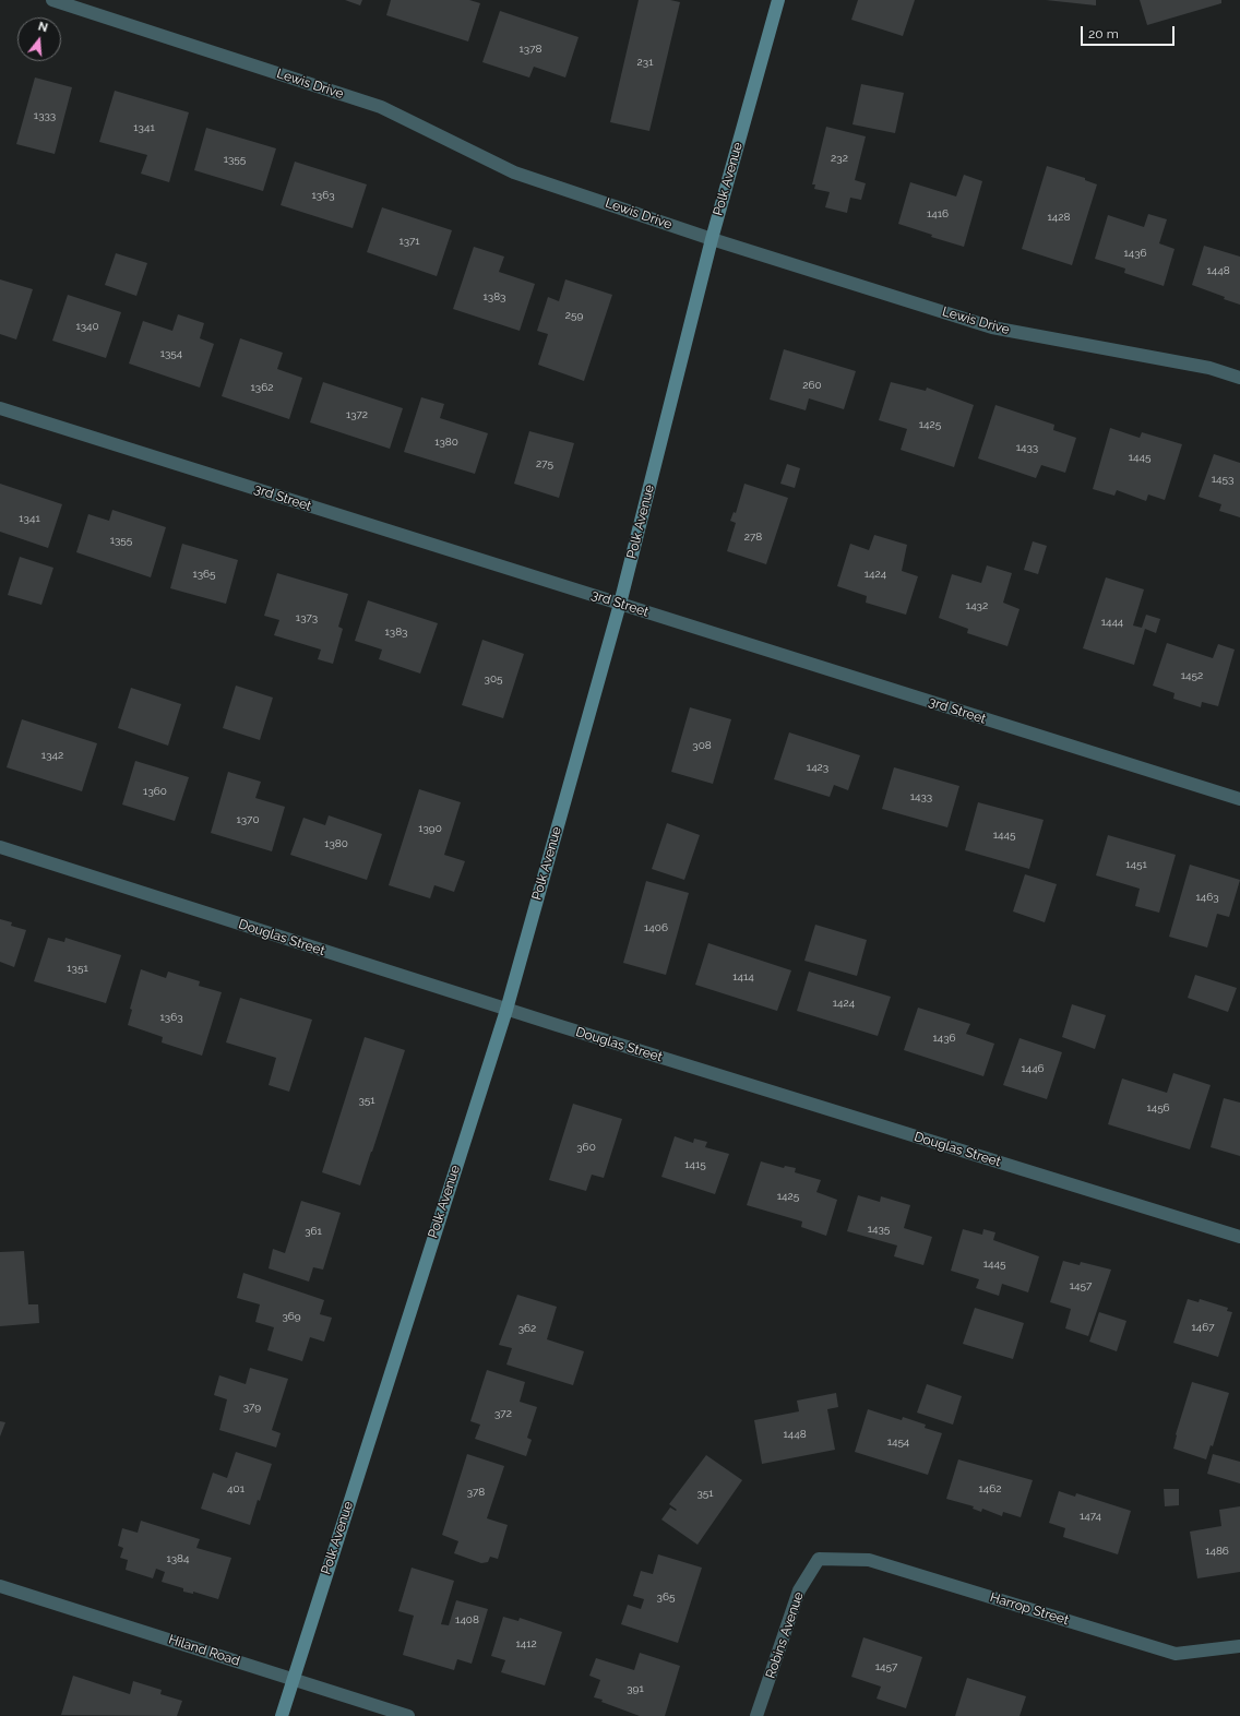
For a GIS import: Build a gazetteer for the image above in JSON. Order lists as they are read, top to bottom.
{
  "streets": {
    "street": [
      "Lewis Drive",
      "Polk Avenue",
      "3rd Street",
      "Douglas Street",
      "Harrop Street",
      "Robins Avenue",
      "Hiland Road"
    ]
  },
  "crossings": [
    ["Lewis Drive", "Polk Avenue"],
    ["Polk Avenue", "3rd Street"],
    ["Polk Avenue", "Douglas Street"],
    ["Polk Avenue", "Hiland Road"],
    ["Harrop Street", "Robins Avenue"]
  ],
  "house_numbers": [
    "1378",
    "231",
    "1333",
    "1341",
    "232",
    "1355",
    "1363",
    "1416",
    "1428",
    "1371",
    "1436",
    "1448",
    "1383",
    "259",
    "1340",
    "1354",
    "260",
    "1362",
    "1372",
    "1425",
    "1380",
    "1433",
    "1445",
    "275",
    "1453",
    "1341",
    "278",
    "1355",
    "1365",
    "1424",
    "1432",
    "1373",
    "1444",
    "1383",
    "1452",
    "305",
    "308",
    "1342",
    "1423",
    "1360",
    "1433",
    "1370",
    "1390",
    "1445",
    "1380",
    "1451",
    "1463",
    "1406",
    "1351",
    "1414",
    "1424",
    "1363",
    "1436",
    "1446",
    "351",
    "1456",
    "360",
    "1415",
    "1425",
    "1435",
    "361",
    "1445",
    "1457",
    "369",
    "1467",
    "362",
    "379",
    "372",
    "1448",
    "1454",
    "401",
    "1462",
    "378",
    "351",
    "1474",
    "1486",
    "1384",
    "365",
    "1408",
    "1412",
    "1457",
    "391"
  ],
  "scale_bar": "20 m",
  "north": "top"
}
